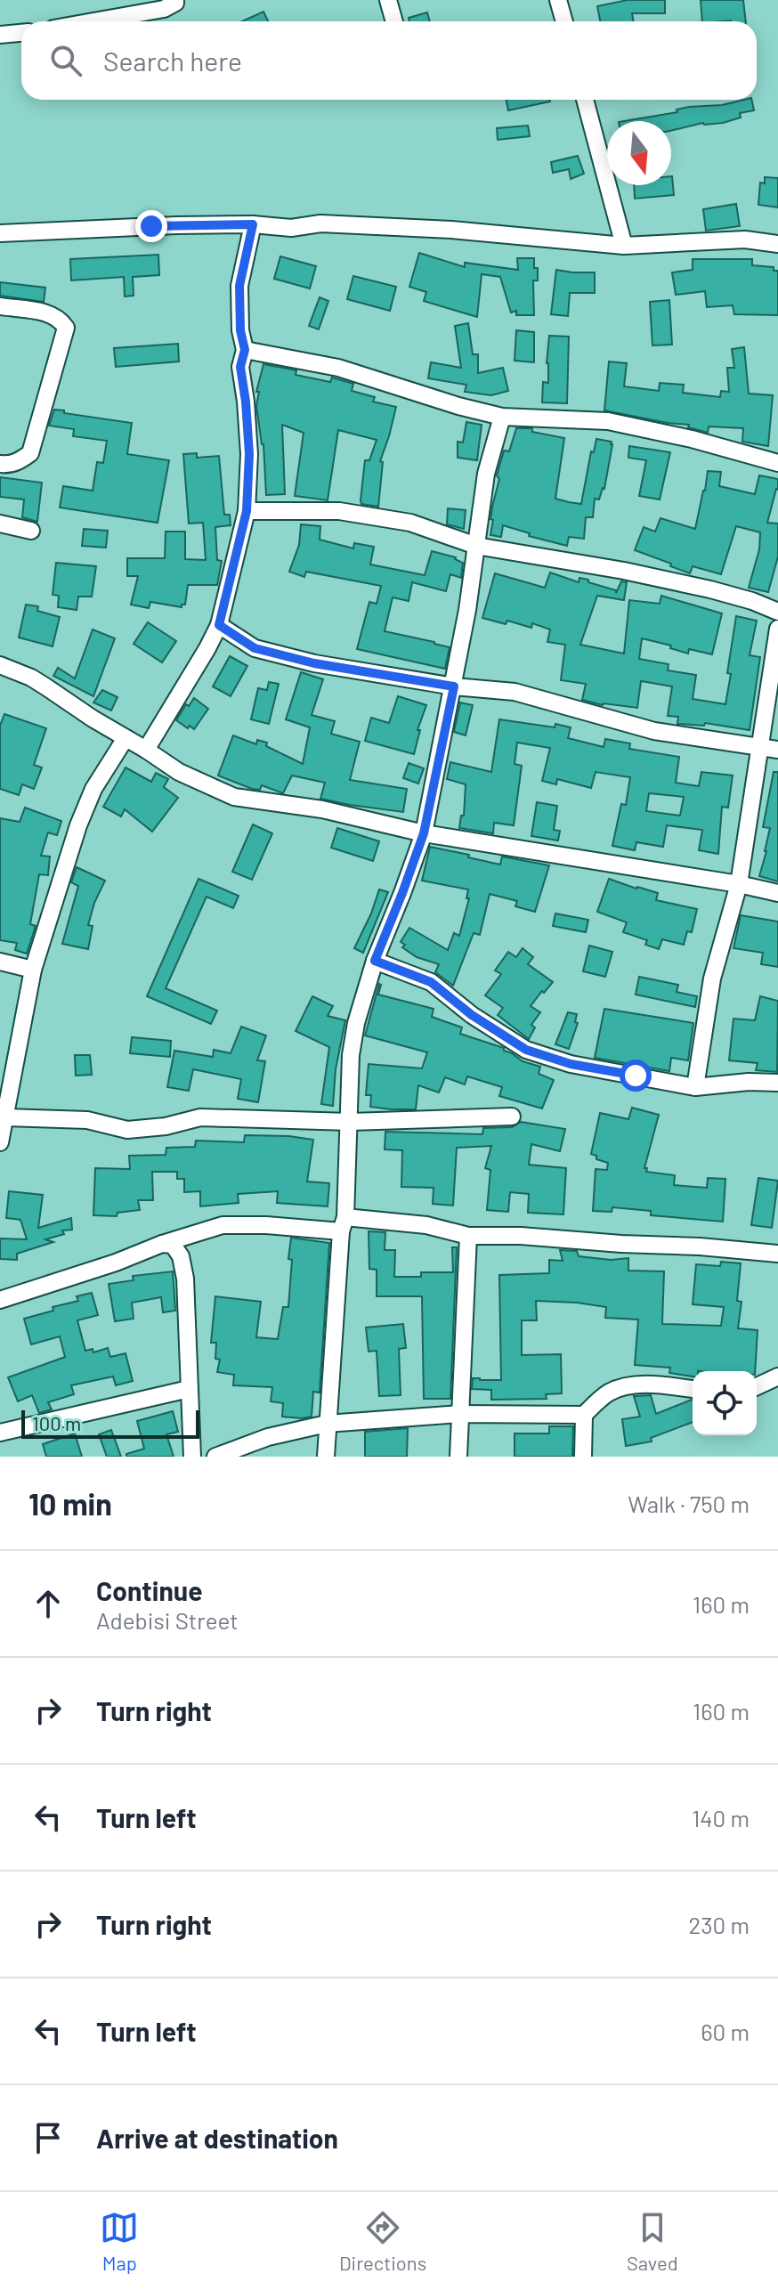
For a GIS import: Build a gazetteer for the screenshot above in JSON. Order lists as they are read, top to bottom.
{
  "scale_bar": "100 m",
  "north": "bottom",
  "page": {
    "search": "Search here",
    "scale": "100 m",
    "heading": ["10 min", "Walk · 750 m"],
    "list": [
      ["Continue", "Adebisi Street", "160 m"],
      ["Turn right", "160 m"],
      ["Turn left", "140 m"],
      ["Turn right", "230 m"],
      ["Turn left", "60 m"],
      "Arrive at destination"
    ],
    "nav": ["Map", "Directions", "Saved"]
  }
}
